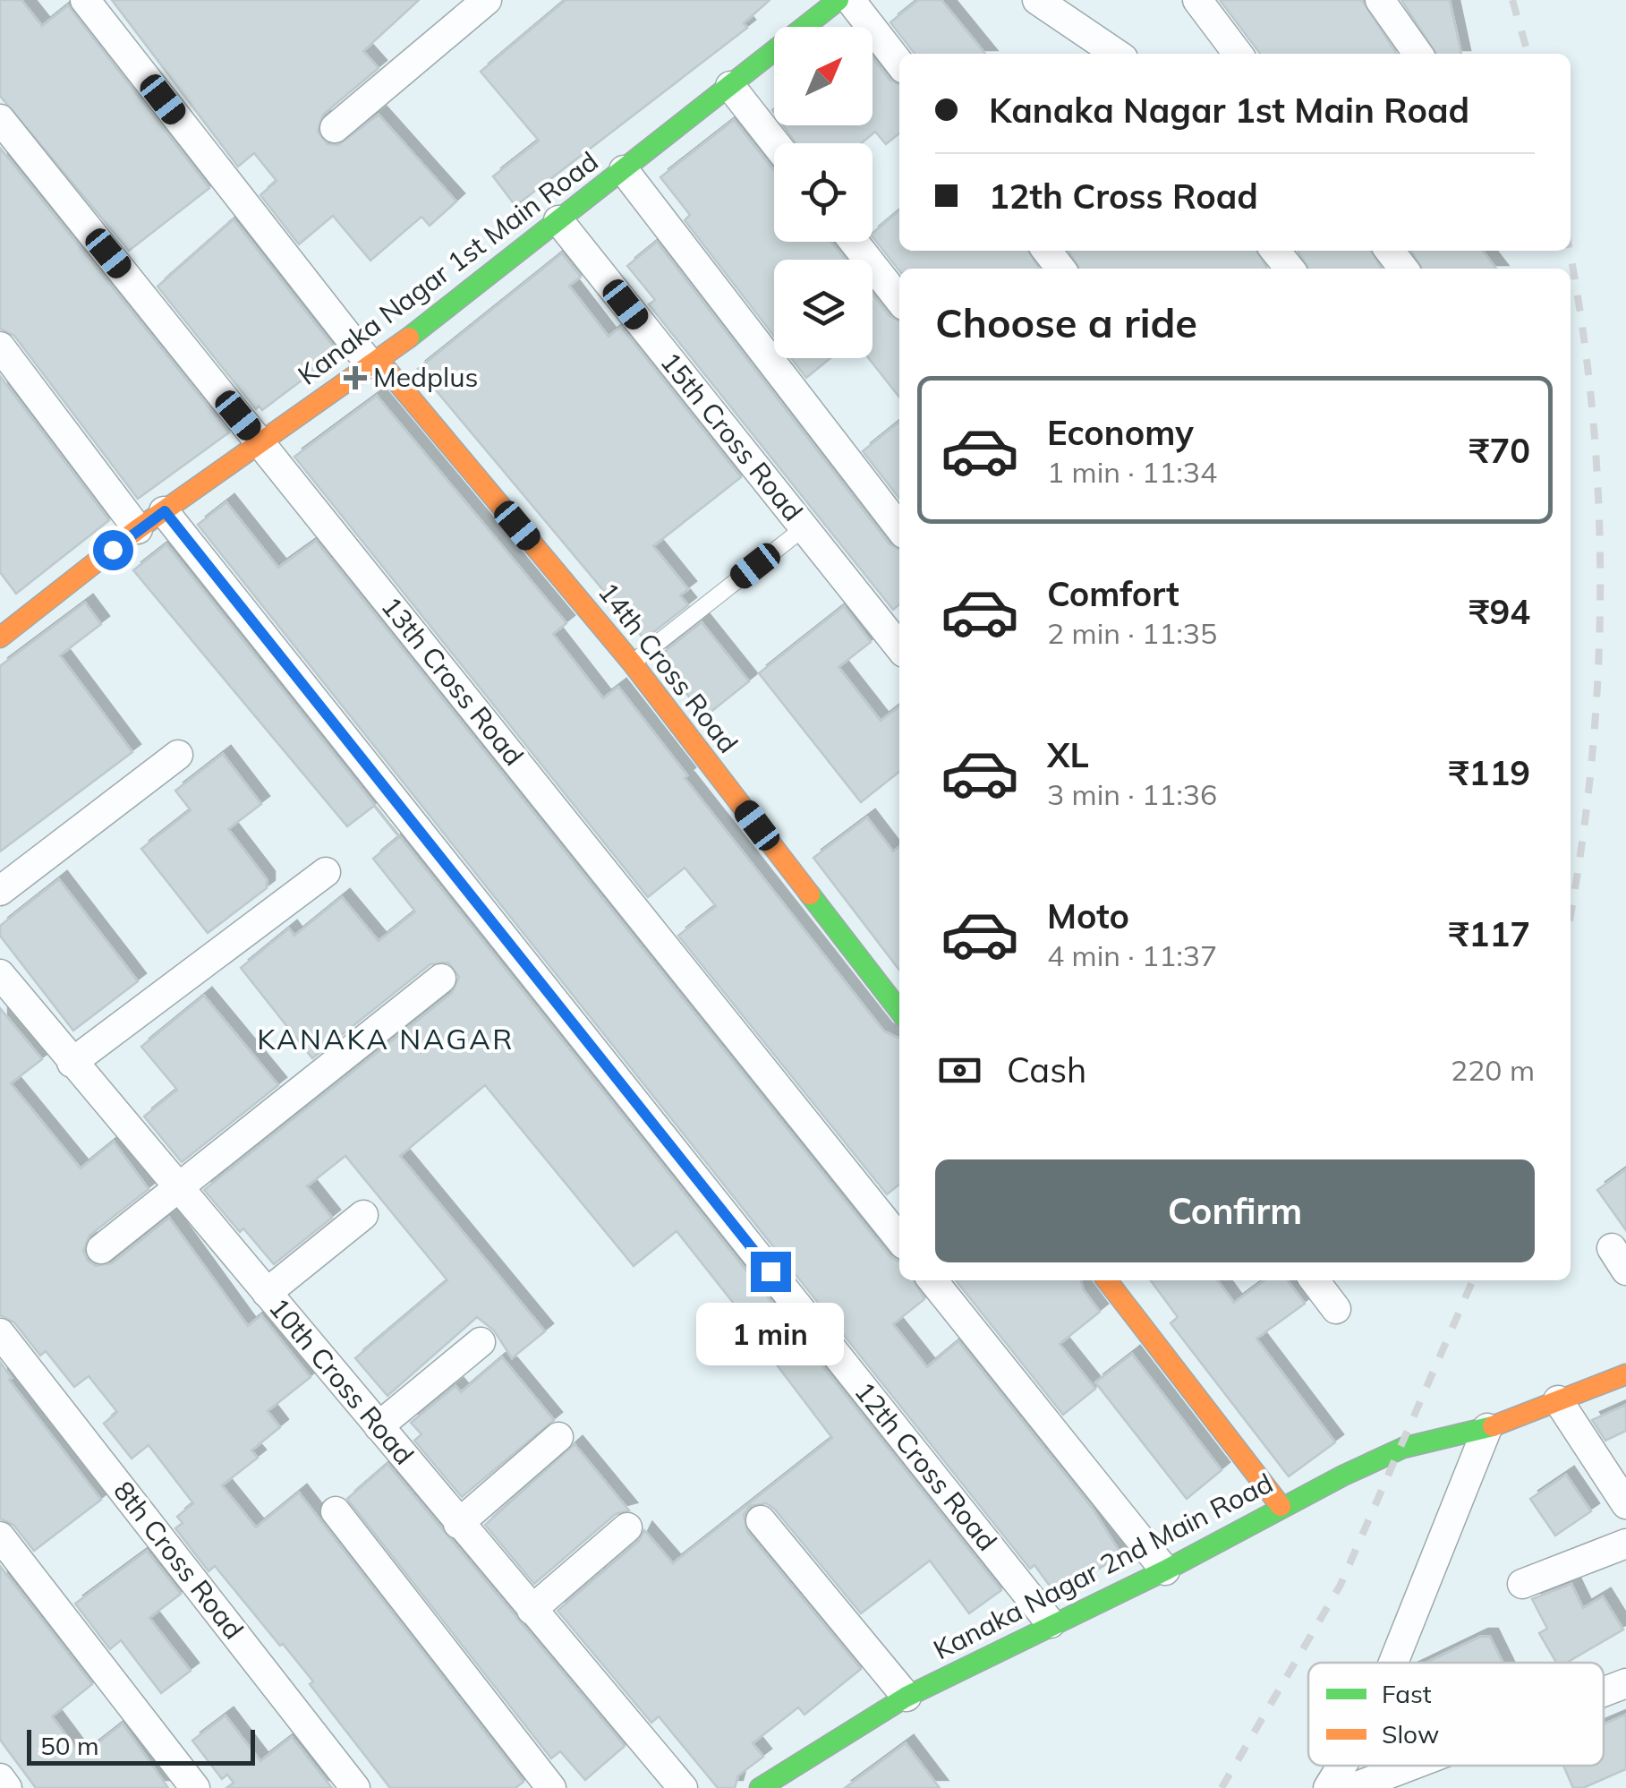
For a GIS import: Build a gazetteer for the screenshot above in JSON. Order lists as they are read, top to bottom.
{
  "streets": {
    "street": [
      "Kanaka Nagar 1st Main Road",
      "15th Cross Road",
      "14th Cross Road",
      "13th Cross Road",
      "10th Cross Road",
      "12th Cross Road",
      "8th Cross Road",
      "Kanaka Nagar 2nd Main Road"
    ]
  },
  "crossings": [
    ["Kanaka Nagar 1st Main Road", "15th Cross Road"],
    ["Kanaka Nagar 1st Main Road", "14th Cross Road"],
    ["Kanaka Nagar 1st Main Road", "13th Cross Road"],
    ["Kanaka Nagar 1st Main Road", "12th Cross Road"],
    ["12th Cross Road", "Kanaka Nagar 2nd Main Road"]
  ],
  "districts": ["KANAKA NAGAR"],
  "places": {
    "health": ["Medplus"]
  },
  "legend": ["Fast", "Slow"],
  "scale_bar": "50 m",
  "north": "top right",
  "page": {
    "banner": ["Kanaka Nagar 1st Main Road", "12th Cross Road"],
    "heading": "Choose a ride",
    "list": [
      {
        "name": "Economy",
        "note": "1 min · 11:34",
        "value": "₹70"
      },
      {
        "name": "Comfort",
        "note": "2 min · 11:35",
        "value": "₹94"
      },
      {
        "name": "XL",
        "note": "3 min · 11:36",
        "value": "₹119"
      },
      {
        "name": "Moto",
        "note": "4 min · 11:37",
        "value": "₹117"
      }
    ],
    "pay": ["Cash", "220 m"],
    "buttons": "Confirm",
    "bubble": "1 min",
    "scale": "50 m"
  }
}
